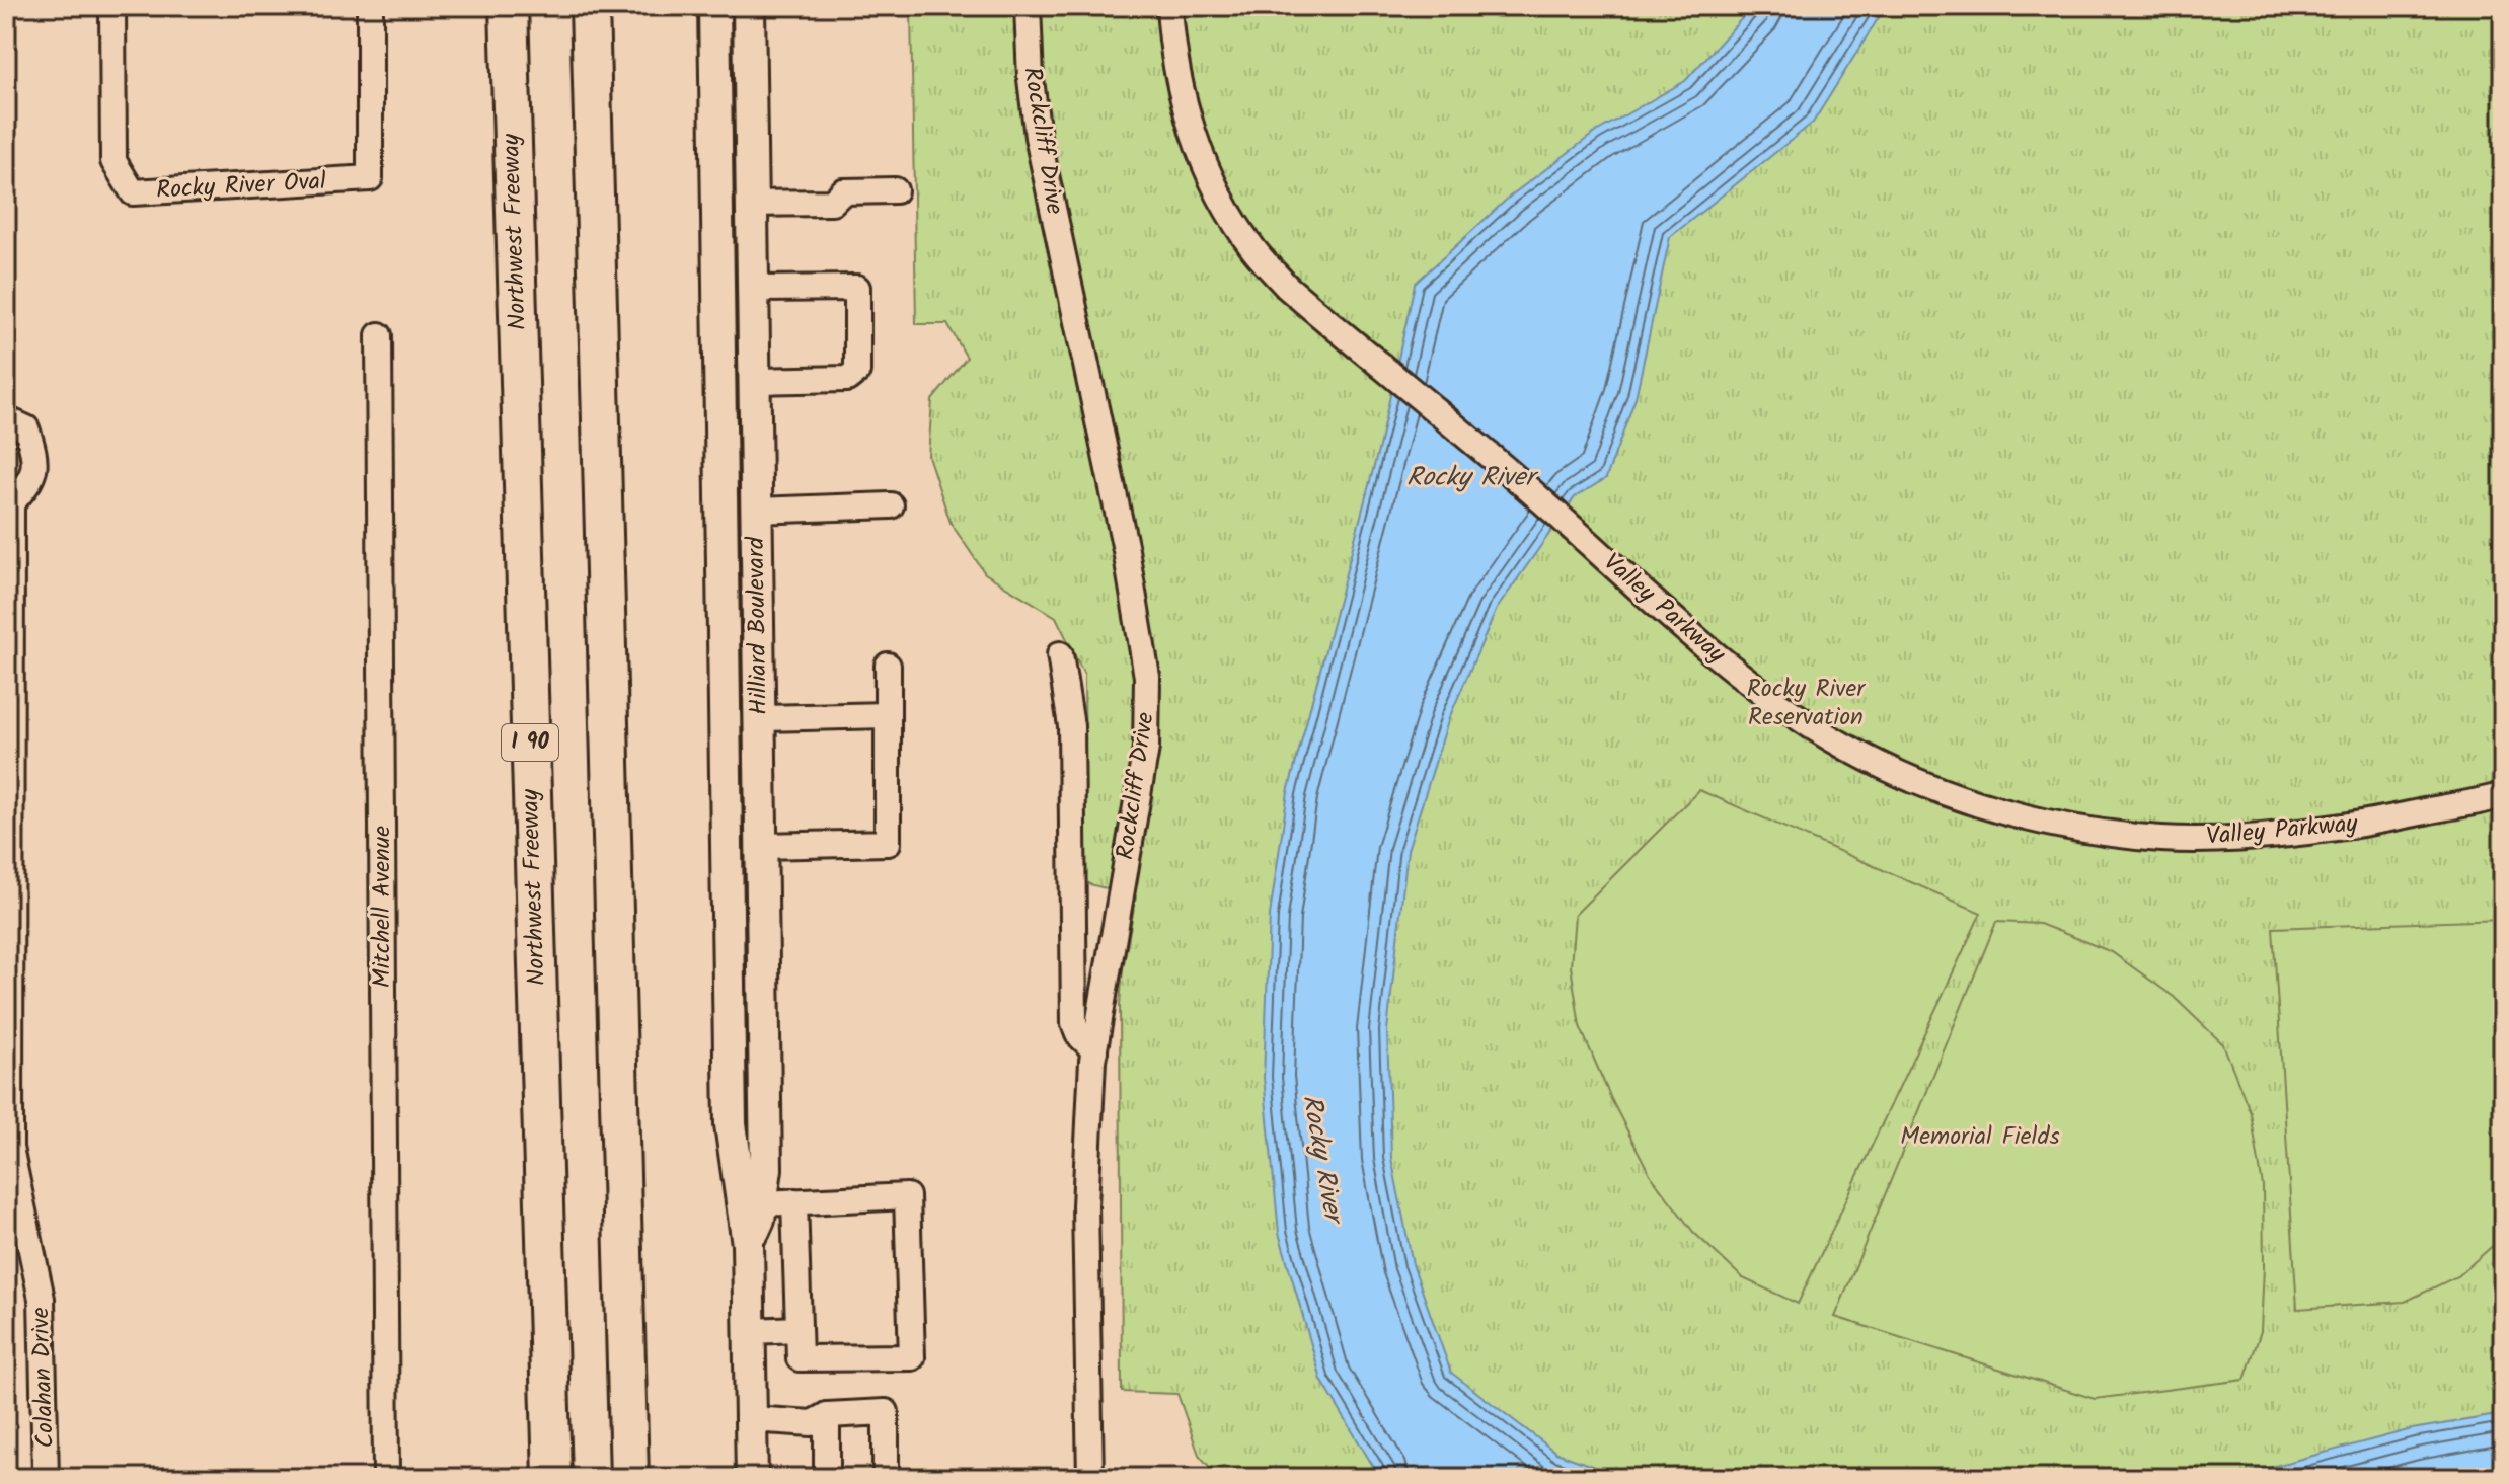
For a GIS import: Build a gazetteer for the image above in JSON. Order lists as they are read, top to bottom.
{
  "streets": {
    "highway": ["Northwest Freeway", "I 90"],
    "main road": ["Hilliard Boulevard"],
    "street": [
      "Rockcliff Drive",
      "Rocky River Oval",
      "Valley Parkway",
      "Mitchell Avenue",
      "Colahan Drive"
    ]
  },
  "water": ["Rocky River"],
  "parks": ["Rocky River Reservation", "Memorial Fields"]
}
